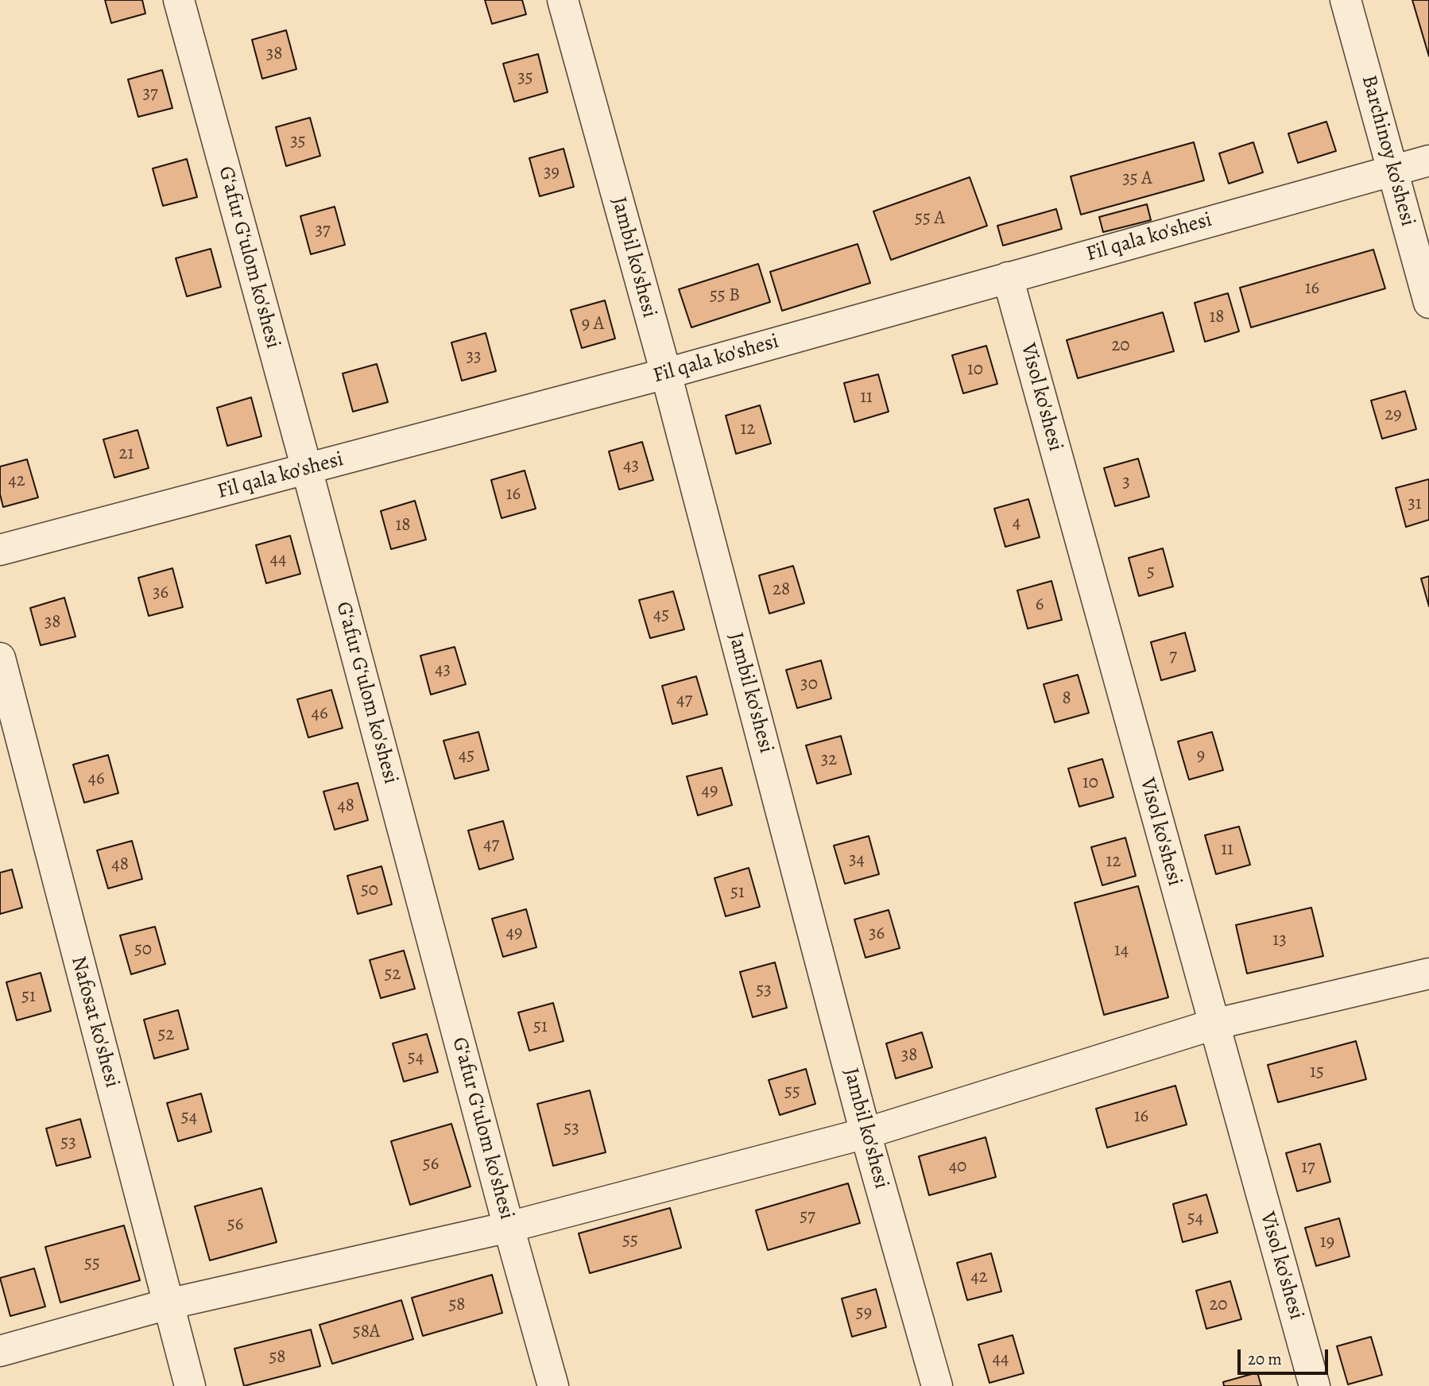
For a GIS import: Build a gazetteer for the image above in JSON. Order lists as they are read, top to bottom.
{
  "streets": {
    "street": [
      "Barchinoy ko'shesi",
      "Fil qala ko'shesi",
      "Gʻafur Gʻulom ko'shesi",
      "Jambil ko'shesi",
      "Visol ko'shesi",
      "Nafosat ko'shesi"
    ]
  },
  "crossings": [
    ["Barchinoy ko'shesi", "Fil qala ko'shesi"],
    ["Fil qala ko'shesi", "Gʻafur Gʻulom ko'shesi"],
    ["Fil qala ko'shesi", "Jambil ko'shesi"],
    ["Fil qala ko'shesi", "Visol ko'shesi"]
  ],
  "house_numbers": [
    "38",
    "35",
    "37",
    "35",
    "39",
    "35 A",
    "55 A",
    "37",
    "16",
    "55 B",
    "18",
    "9 A",
    "20",
    "33",
    "10",
    "11",
    "29",
    "12",
    "21",
    "43",
    "42",
    "3",
    "16",
    "31",
    "4",
    "18",
    "44",
    "5",
    "28",
    "36",
    "6",
    "45",
    "38",
    "7",
    "43",
    "30",
    "8",
    "47",
    "46",
    "45",
    "9",
    "32",
    "46",
    "10",
    "49",
    "48",
    "47",
    "11",
    "34",
    "12",
    "48",
    "50",
    "51",
    "49",
    "36",
    "13",
    "50",
    "14",
    "52",
    "53",
    "51",
    "51",
    "52",
    "38",
    "54",
    "15",
    "55",
    "16",
    "54",
    "53",
    "53",
    "56",
    "40",
    "17",
    "57",
    "54",
    "56",
    "55",
    "19",
    "55",
    "42",
    "58",
    "20",
    "59",
    "58A",
    "58",
    "44"
  ],
  "scale_bar": "20 m"
}
